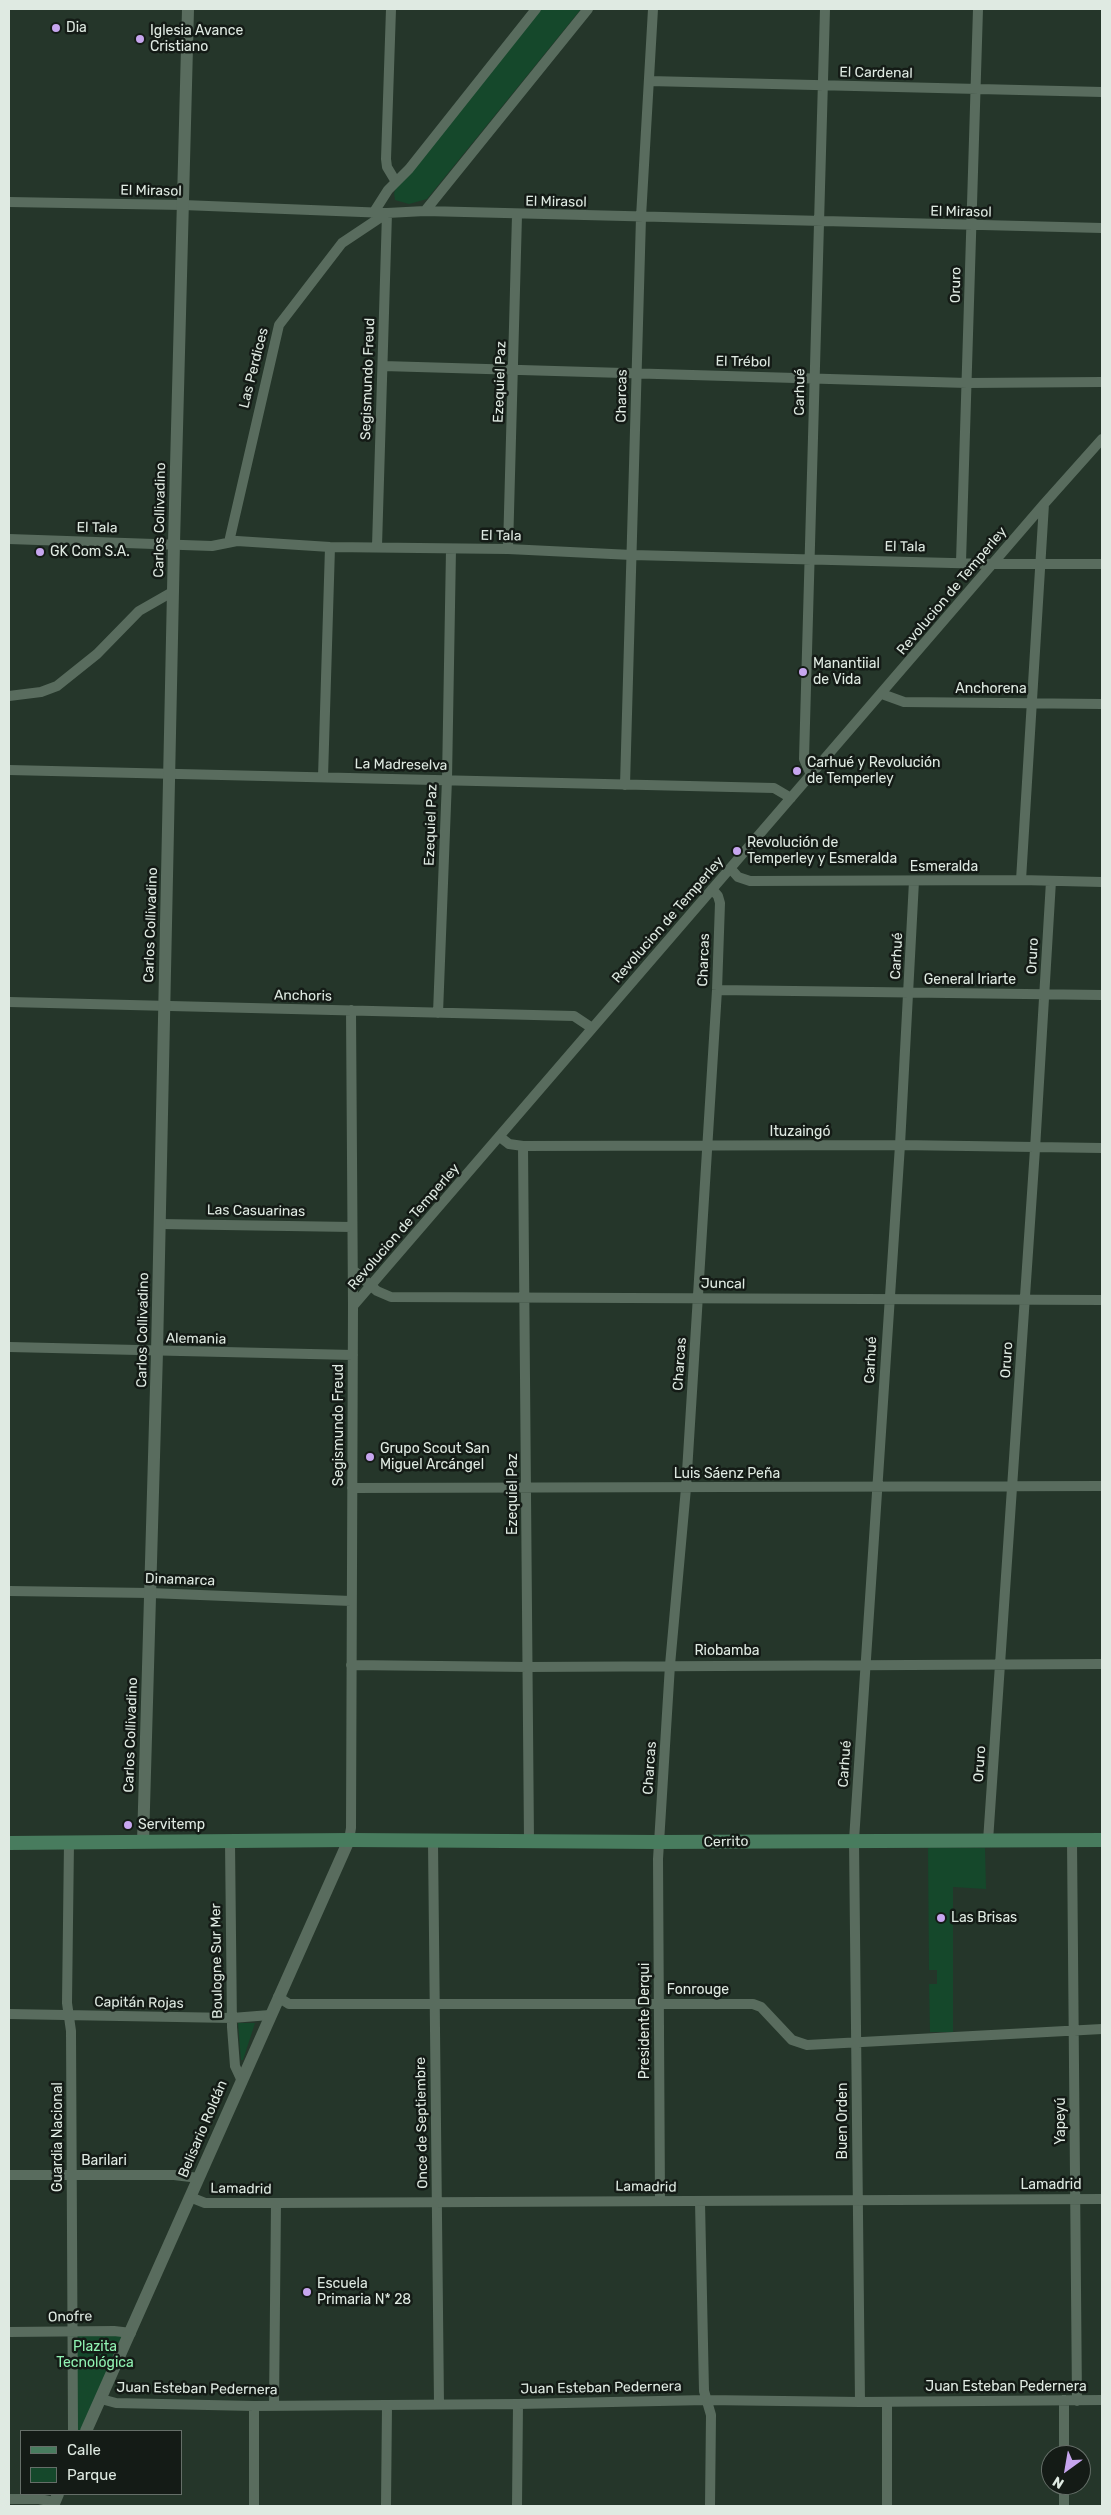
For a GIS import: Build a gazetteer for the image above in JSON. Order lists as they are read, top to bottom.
{
  "streets": {
    "main road": ["Cerrito"],
    "street": [
      "El Cardenal",
      "El Mirasol",
      "Oruro",
      "El Trébol",
      "Las Perdices",
      "Segismundo Freud",
      "Ezequiel Paz",
      "Carhué",
      "Charcas",
      "Carlos Collivadino",
      "El Tala",
      "Revolucion de Temperley",
      "Anchorena",
      "La Madreselva",
      "Esmeralda",
      "General Iriarte",
      "Anchoris",
      "Ituzaingó",
      "Las Casuarinas",
      "Juncal",
      "Alemania",
      "Luis Sáenz Peña",
      "Dinamarca",
      "Riobamba",
      "Boulogne Sur Mer",
      "Fonrouge",
      "Capitán Rojas",
      "Presidente Derqui",
      "Buen Orden",
      "Yapeyú",
      "Once de Septiembre",
      "Belisario Roldán",
      "Guardia Nacional",
      "Barilari",
      "Lamadrid",
      "Onofre",
      "Juan Esteban Pedernera"
    ]
  },
  "crossings": [
    ["El Cardenal", "Oruro"],
    ["El Cardenal", "Carhué"],
    ["El Cardenal", "Charcas"],
    ["El Mirasol", "Oruro"],
    ["El Mirasol", "Las Perdices"],
    ["El Mirasol", "Segismundo Freud"],
    ["El Mirasol", "Ezequiel Paz"],
    ["El Mirasol", "Carhué"],
    ["El Mirasol", "Charcas"],
    ["El Mirasol", "Carlos Collivadino"],
    ["Oruro", "El Trébol"],
    ["Oruro", "El Tala"],
    ["Oruro", "Esmeralda"],
    ["Oruro", "General Iriarte"],
    ["Oruro", "Ituzaingó"],
    ["Oruro", "Juncal"],
    ["Oruro", "Luis Sáenz Peña"],
    ["Oruro", "Riobamba"],
    ["Oruro", "Cerrito"],
    ["El Trébol", "Segismundo Freud"],
    ["El Trébol", "Ezequiel Paz"],
    ["El Trébol", "Carhué"],
    ["El Trébol", "Charcas"],
    ["Las Perdices", "Segismundo Freud"],
    ["Las Perdices", "El Tala"],
    ["Segismundo Freud", "El Tala"],
    ["Segismundo Freud", "Revolucion de Temperley"],
    ["Segismundo Freud", "Anchoris"],
    ["Segismundo Freud", "Las Casuarinas"],
    ["Segismundo Freud", "Juncal"],
    ["Segismundo Freud", "Alemania"],
    ["Segismundo Freud", "Luis Sáenz Peña"],
    ["Segismundo Freud", "Dinamarca"],
    ["Segismundo Freud", "Riobamba"],
    ["Segismundo Freud", "Cerrito"],
    ["Segismundo Freud", "Belisario Roldán"],
    ["Ezequiel Paz", "El Tala"],
    ["Ezequiel Paz", "La Madreselva"],
    ["Ezequiel Paz", "Anchoris"],
    ["Ezequiel Paz", "Ituzaingó"],
    ["Ezequiel Paz", "Juncal"],
    ["Ezequiel Paz", "Luis Sáenz Peña"],
    ["Ezequiel Paz", "Riobamba"],
    ["Ezequiel Paz", "Cerrito"],
    ["Carhué", "El Tala"],
    ["Carhué", "Revolucion de Temperley"],
    ["Carhué", "Esmeralda"],
    ["Carhué", "General Iriarte"],
    ["Carhué", "Ituzaingó"],
    ["Carhué", "Juncal"],
    ["Carhué", "Luis Sáenz Peña"],
    ["Carhué", "Riobamba"],
    ["Carhué", "Cerrito"],
    ["Carhué", "Buen Orden"],
    ["Charcas", "El Tala"],
    ["Charcas", "Revolucion de Temperley"],
    ["Charcas", "La Madreselva"],
    ["Charcas", "General Iriarte"],
    ["Charcas", "Ituzaingó"],
    ["Charcas", "Juncal"],
    ["Charcas", "Luis Sáenz Peña"],
    ["Charcas", "Riobamba"],
    ["Charcas", "Cerrito"],
    ["Charcas", "Presidente Derqui"],
    ["Carlos Collivadino", "El Tala"],
    ["Carlos Collivadino", "La Madreselva"],
    ["Carlos Collivadino", "Anchoris"],
    ["Carlos Collivadino", "Las Casuarinas"],
    ["Carlos Collivadino", "Alemania"],
    ["Carlos Collivadino", "Dinamarca"],
    ["Carlos Collivadino", "Cerrito"],
    ["El Tala", "Revolucion de Temperley"],
    ["Revolucion de Temperley", "Anchorena"],
    ["Revolucion de Temperley", "La Madreselva"],
    ["Revolucion de Temperley", "Esmeralda"],
    ["Revolucion de Temperley", "Anchoris"],
    ["Revolucion de Temperley", "Ituzaingó"],
    ["Revolucion de Temperley", "Juncal"],
    ["Cerrito", "Boulogne Sur Mer"],
    ["Cerrito", "Presidente Derqui"],
    ["Cerrito", "Buen Orden"],
    ["Cerrito", "Yapeyú"],
    ["Cerrito", "Once de Septiembre"],
    ["Cerrito", "Belisario Roldán"],
    ["Cerrito", "Guardia Nacional"],
    ["Boulogne Sur Mer", "Capitán Rojas"],
    ["Boulogne Sur Mer", "Belisario Roldán"],
    ["Fonrouge", "Presidente Derqui"],
    ["Fonrouge", "Buen Orden"],
    ["Fonrouge", "Yapeyú"],
    ["Fonrouge", "Once de Septiembre"],
    ["Fonrouge", "Belisario Roldán"],
    ["Capitán Rojas", "Belisario Roldán"],
    ["Capitán Rojas", "Guardia Nacional"],
    ["Presidente Derqui", "Lamadrid"],
    ["Buen Orden", "Lamadrid"],
    ["Buen Orden", "Juan Esteban Pedernera"],
    ["Yapeyú", "Lamadrid"],
    ["Yapeyú", "Juan Esteban Pedernera"],
    ["Once de Septiembre", "Lamadrid"],
    ["Once de Septiembre", "Juan Esteban Pedernera"],
    ["Belisario Roldán", "Barilari"],
    ["Belisario Roldán", "Lamadrid"],
    ["Belisario Roldán", "Onofre"],
    ["Belisario Roldán", "Juan Esteban Pedernera"],
    ["Guardia Nacional", "Barilari"],
    ["Guardia Nacional", "Onofre"]
  ],
  "parks": ["Plazita Tecnológica"],
  "places": [
    "Dia",
    "Iglesia Avance Cristiano",
    "GK Com S.A.",
    "Manantiial de Vida",
    "Carhué y Revolución de Temperley",
    "Revolución de Temperley y Esmeralda",
    "Grupo Scout San Miguel Arcángel",
    "Servitemp",
    "Las Brisas",
    "Escuela Primaria N* 28"
  ],
  "legend": ["Calle", "Parque"],
  "north": "bottom left"
}
